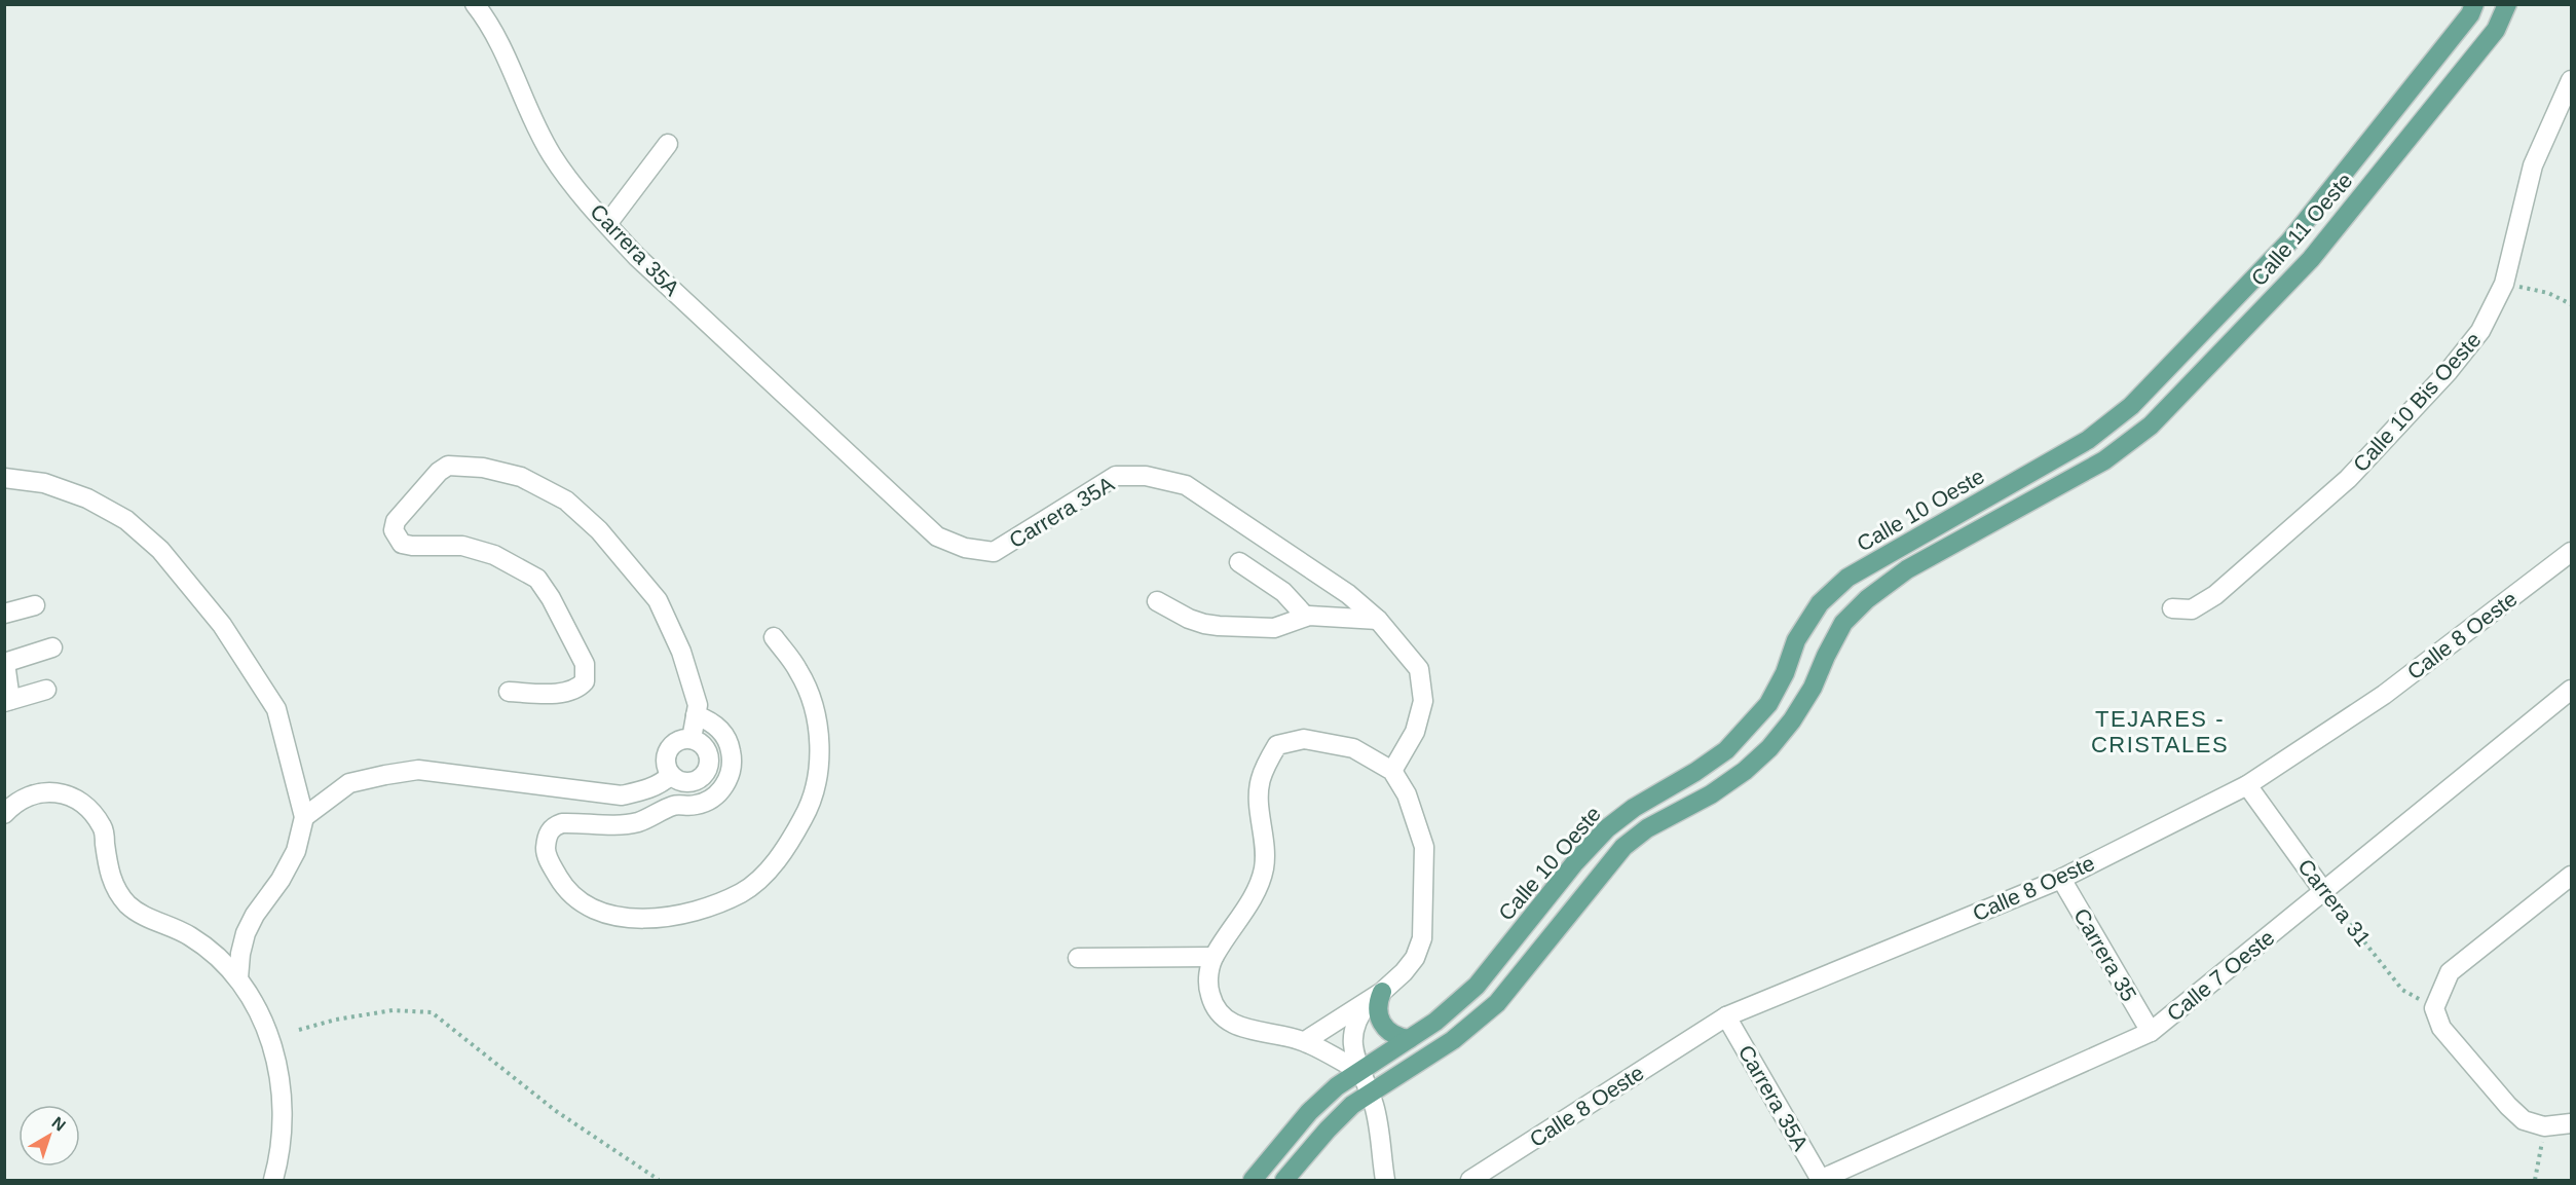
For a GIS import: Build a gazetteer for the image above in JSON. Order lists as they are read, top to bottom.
{
  "streets": {
    "main road": ["Calle 11 Oeste", "Calle 10 Oeste"],
    "street": [
      "Carrera 35A",
      "Calle 10 Bis Oeste",
      "Calle 8 Oeste",
      "Carrera 31",
      "Carrera 35",
      "Calle 7 Oeste"
    ]
  },
  "crossings": [
    ["Calle 11 Oeste", "Calle 10 Oeste"],
    ["Carrera 35A", "Calle 8 Oeste"],
    ["Carrera 35A", "Calle 7 Oeste"],
    ["Calle 8 Oeste", "Carrera 31"],
    ["Calle 8 Oeste", "Carrera 35"],
    ["Carrera 31", "Calle 7 Oeste"],
    ["Carrera 35", "Calle 7 Oeste"]
  ],
  "districts": ["TEJARES - CRISTALES"],
  "north": "top right"
}
